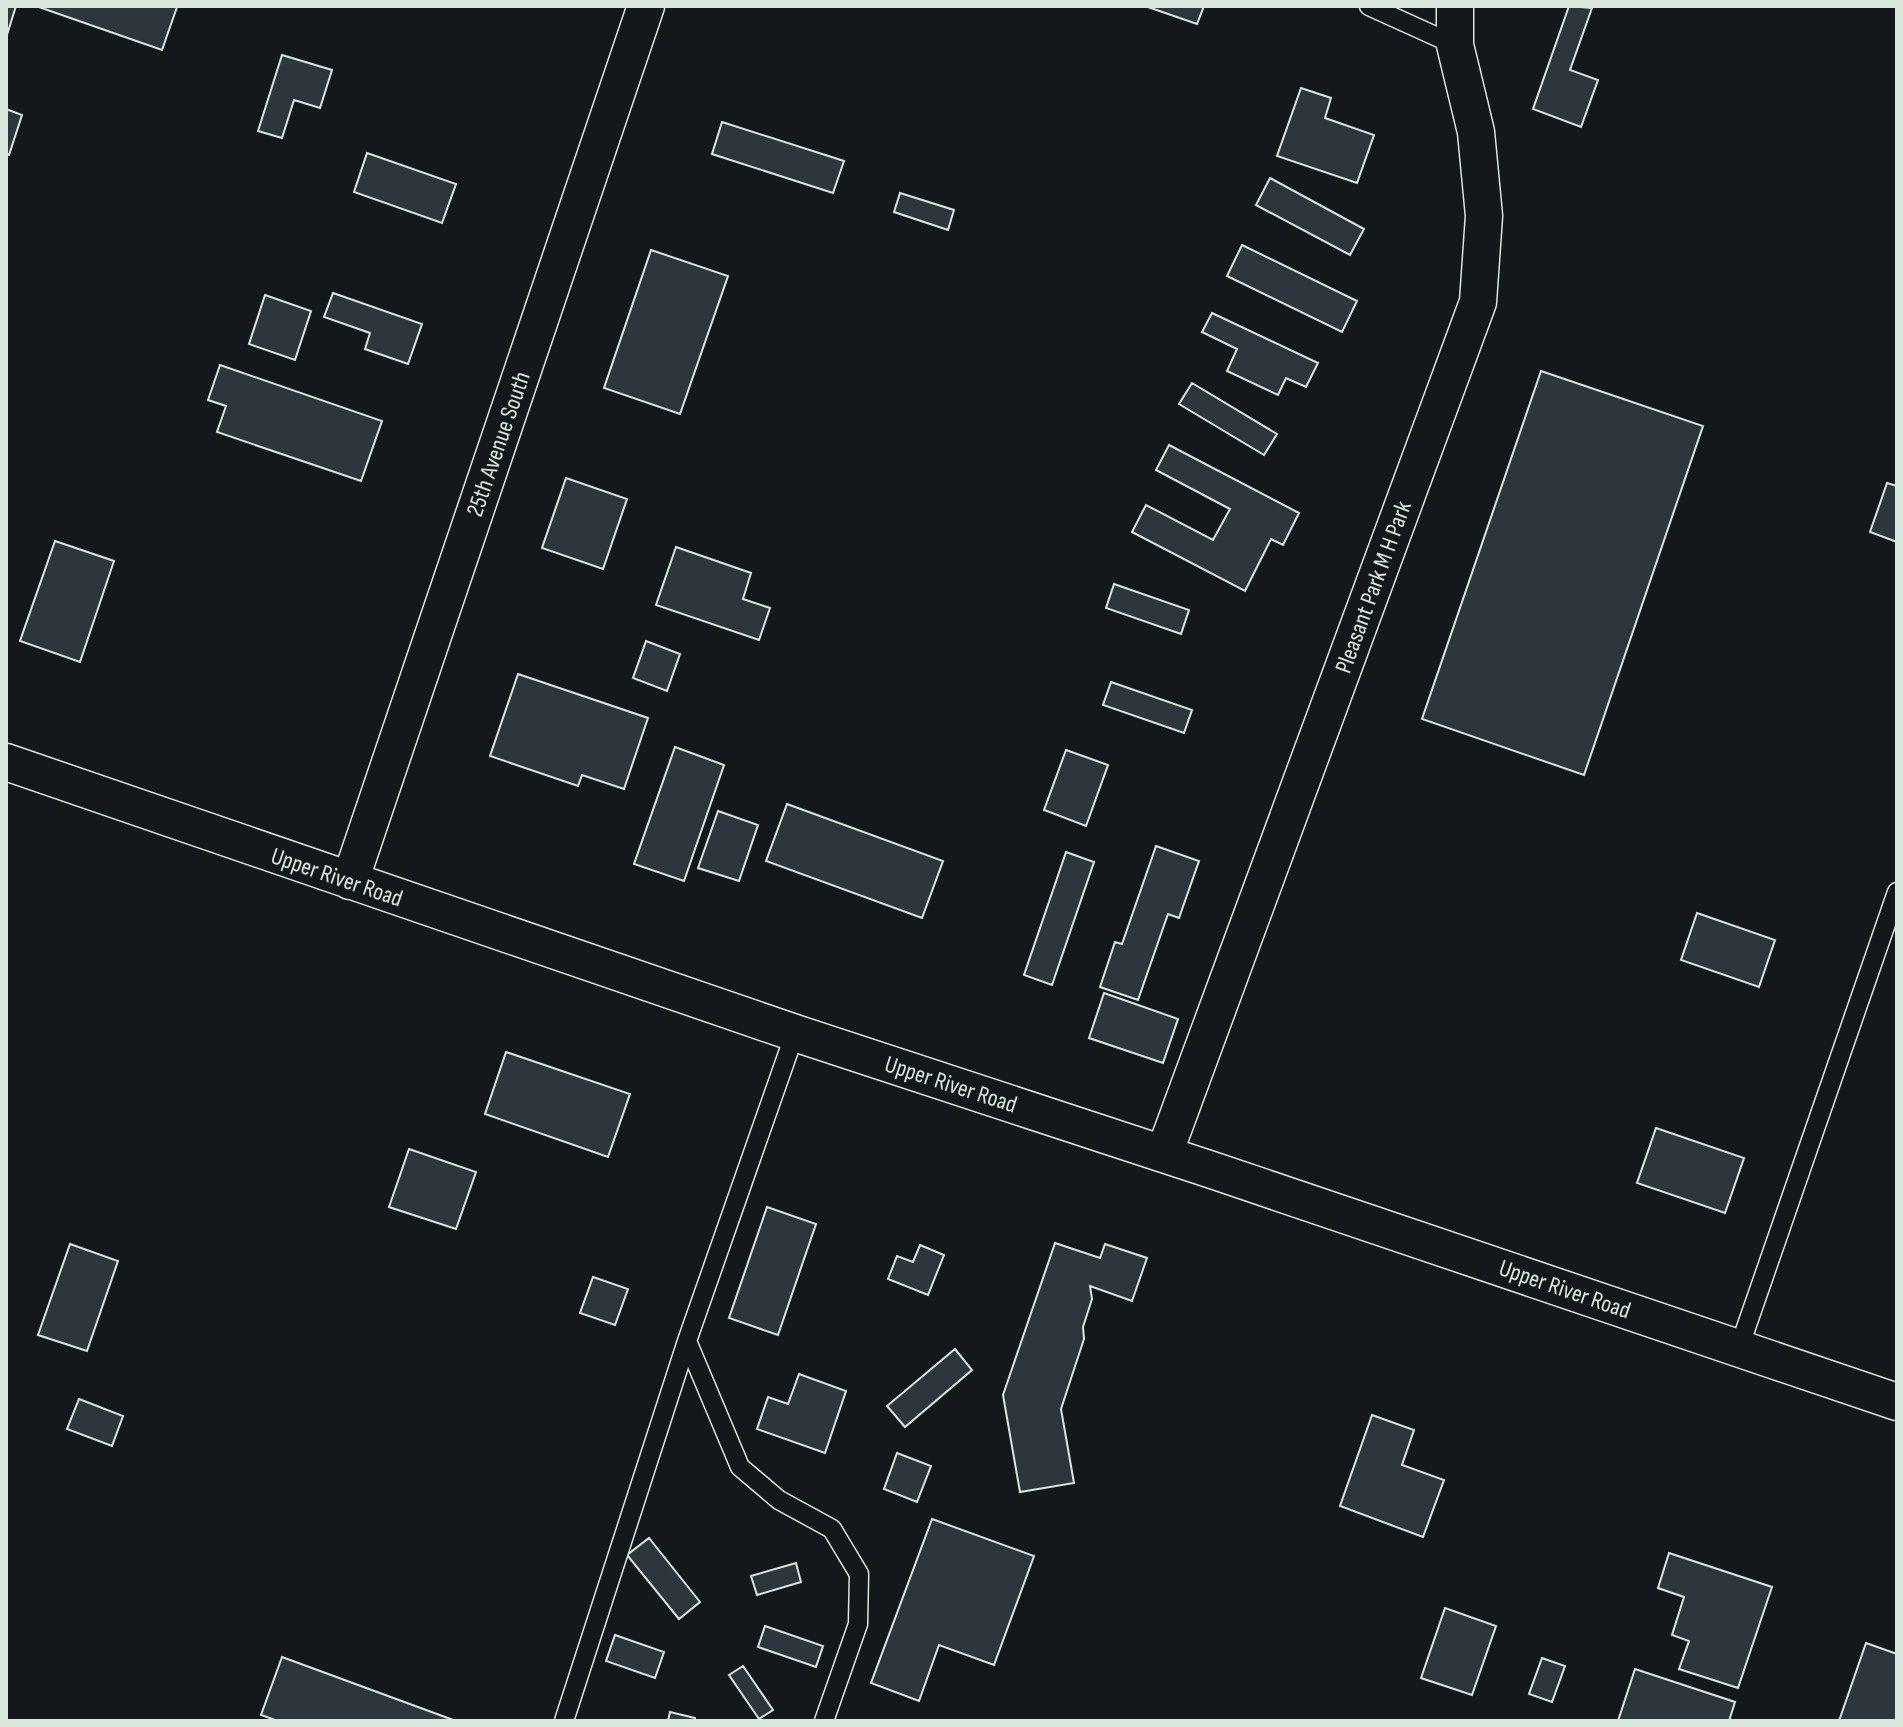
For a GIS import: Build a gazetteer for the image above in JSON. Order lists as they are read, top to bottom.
{
  "streets": {
    "street": ["25th Avenue South", "Pleasant Park M H Park", "Upper River Road"]
  },
  "crossings": [
    ["25th Avenue South", "Upper River Road"],
    ["Pleasant Park M H Park", "Upper River Road"]
  ]
}
